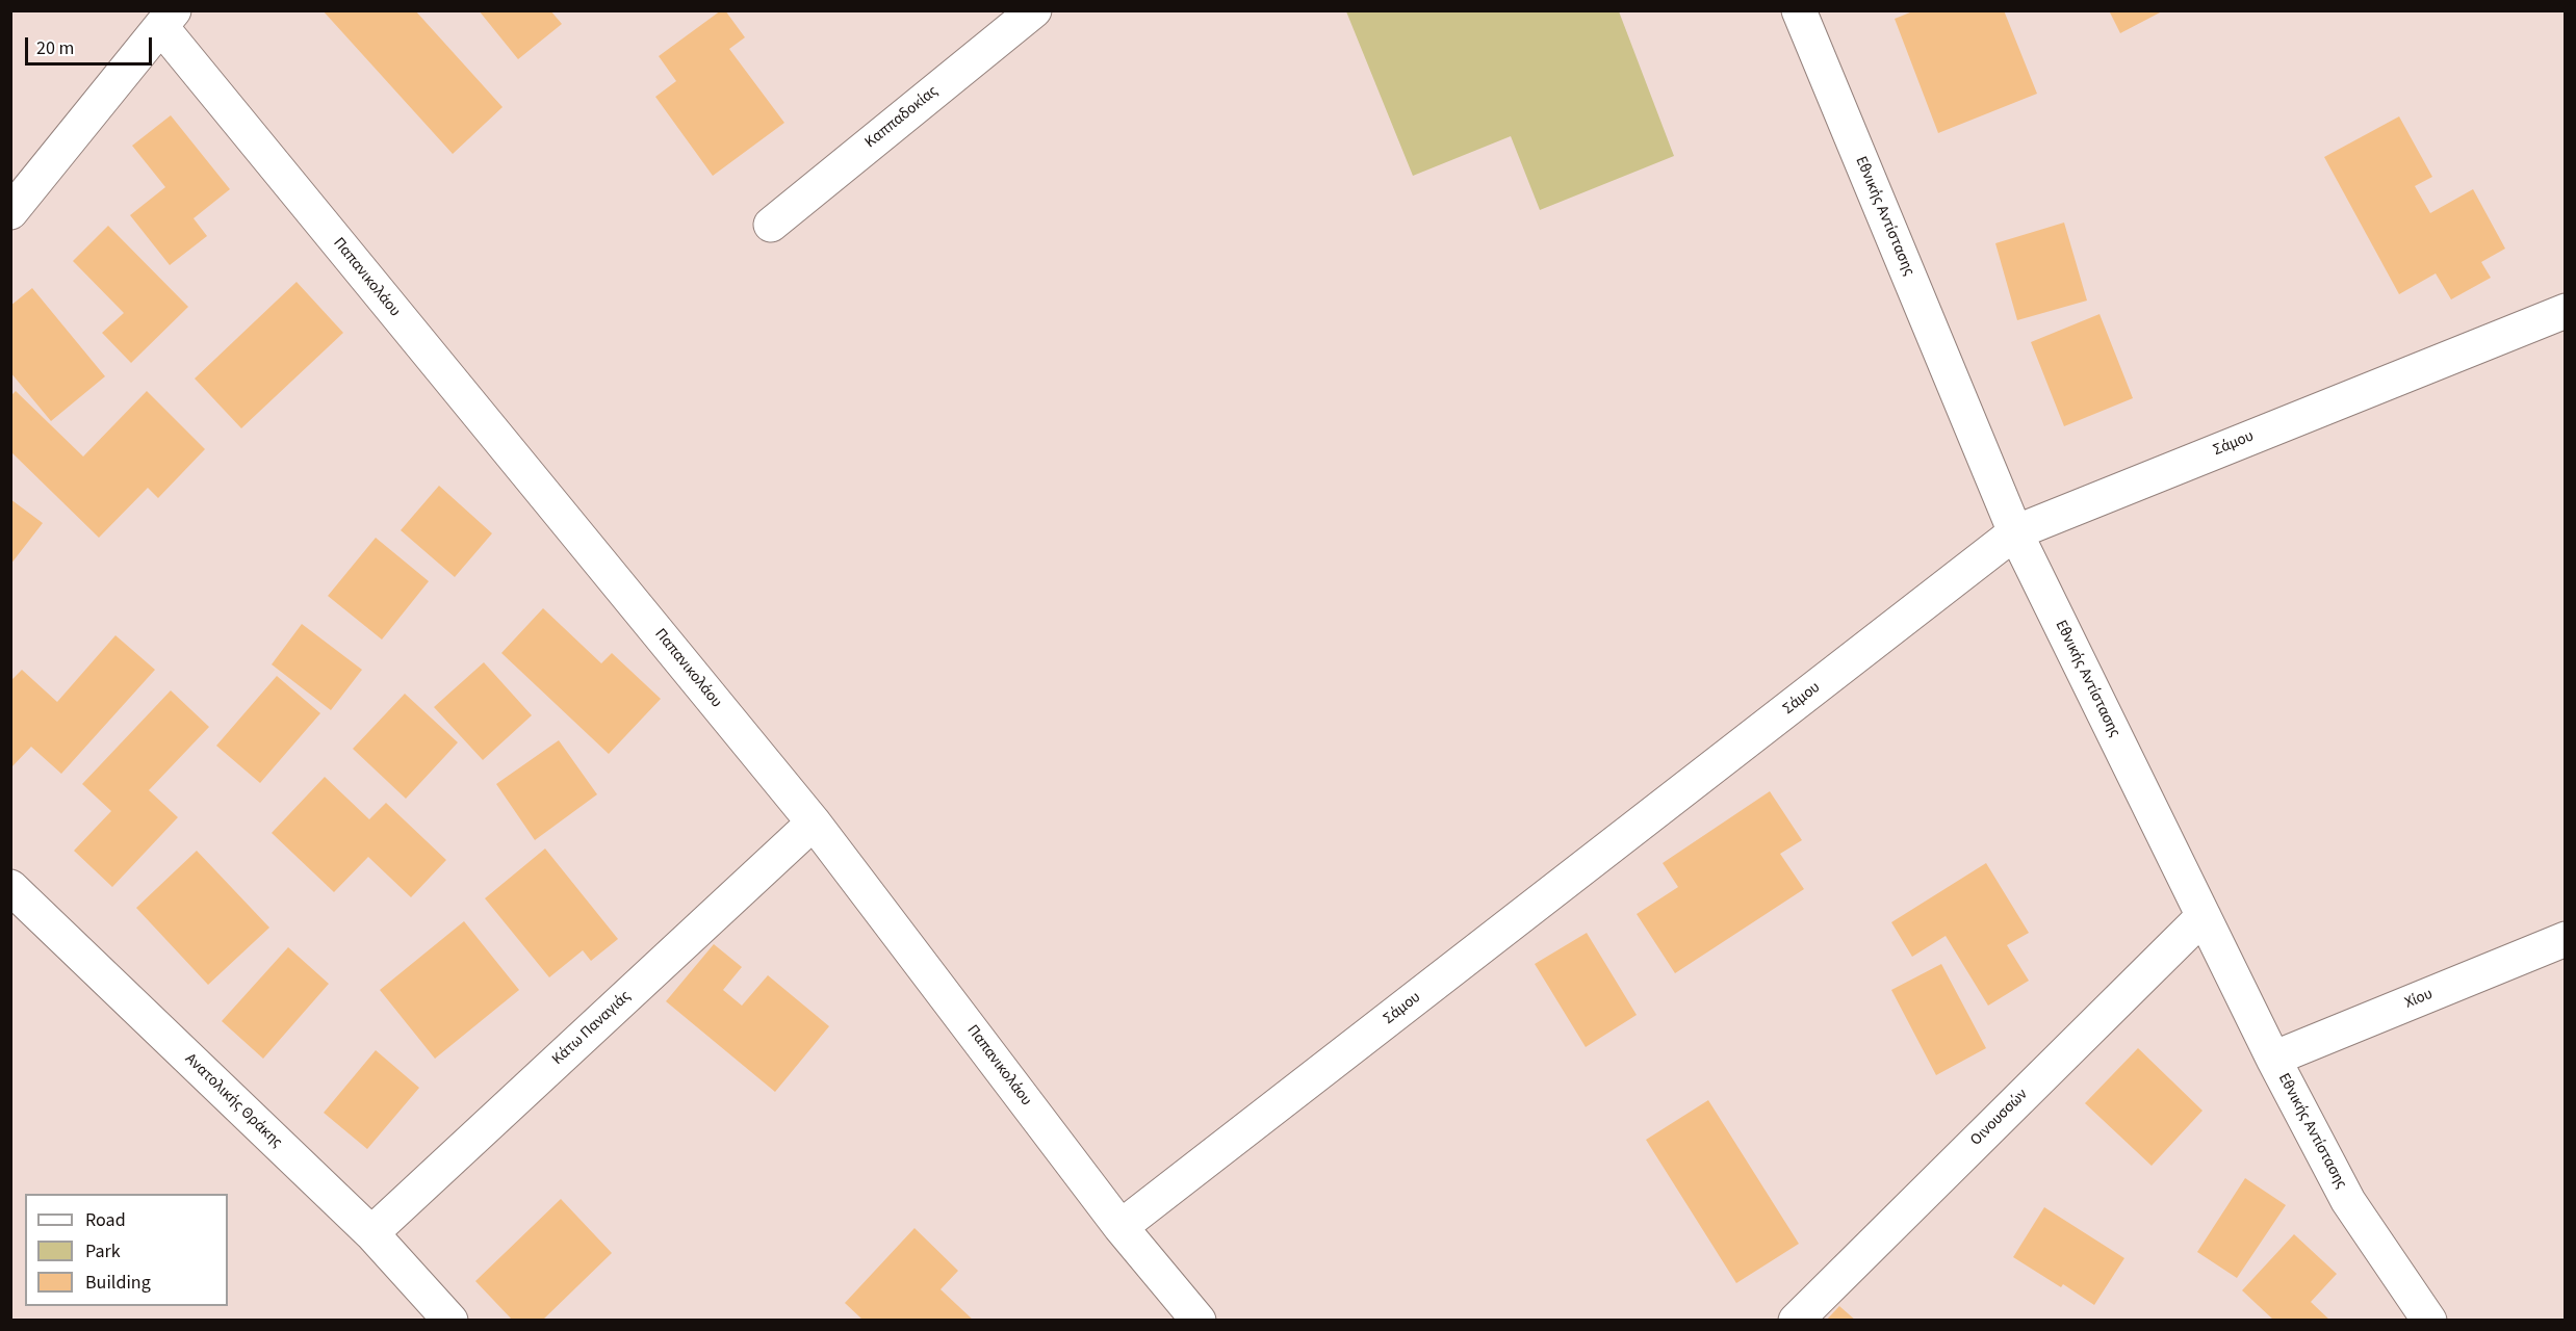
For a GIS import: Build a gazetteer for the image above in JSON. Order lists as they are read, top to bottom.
{
  "streets": {
    "street": [
      "Καππαδοκίας",
      "Εθνικής Αντίστασης",
      "Παπανικολάου",
      "Σάμου",
      "Χίου",
      "Κάτω Παναγιάς",
      "Ανατολικής Θράκης",
      "Οινουσσών"
    ]
  },
  "crossings": [
    ["Εθνικής Αντίστασης", "Σάμου"],
    ["Εθνικής Αντίστασης", "Χίου"],
    ["Εθνικής Αντίστασης", "Οινουσσών"],
    ["Παπανικολάου", "Σάμου"],
    ["Παπανικολάου", "Κάτω Παναγιάς"],
    ["Κάτω Παναγιάς", "Ανατολικής Θράκης"]
  ],
  "legend": ["Road", "Park", "Building"],
  "scale_bar": "20 m"
}
